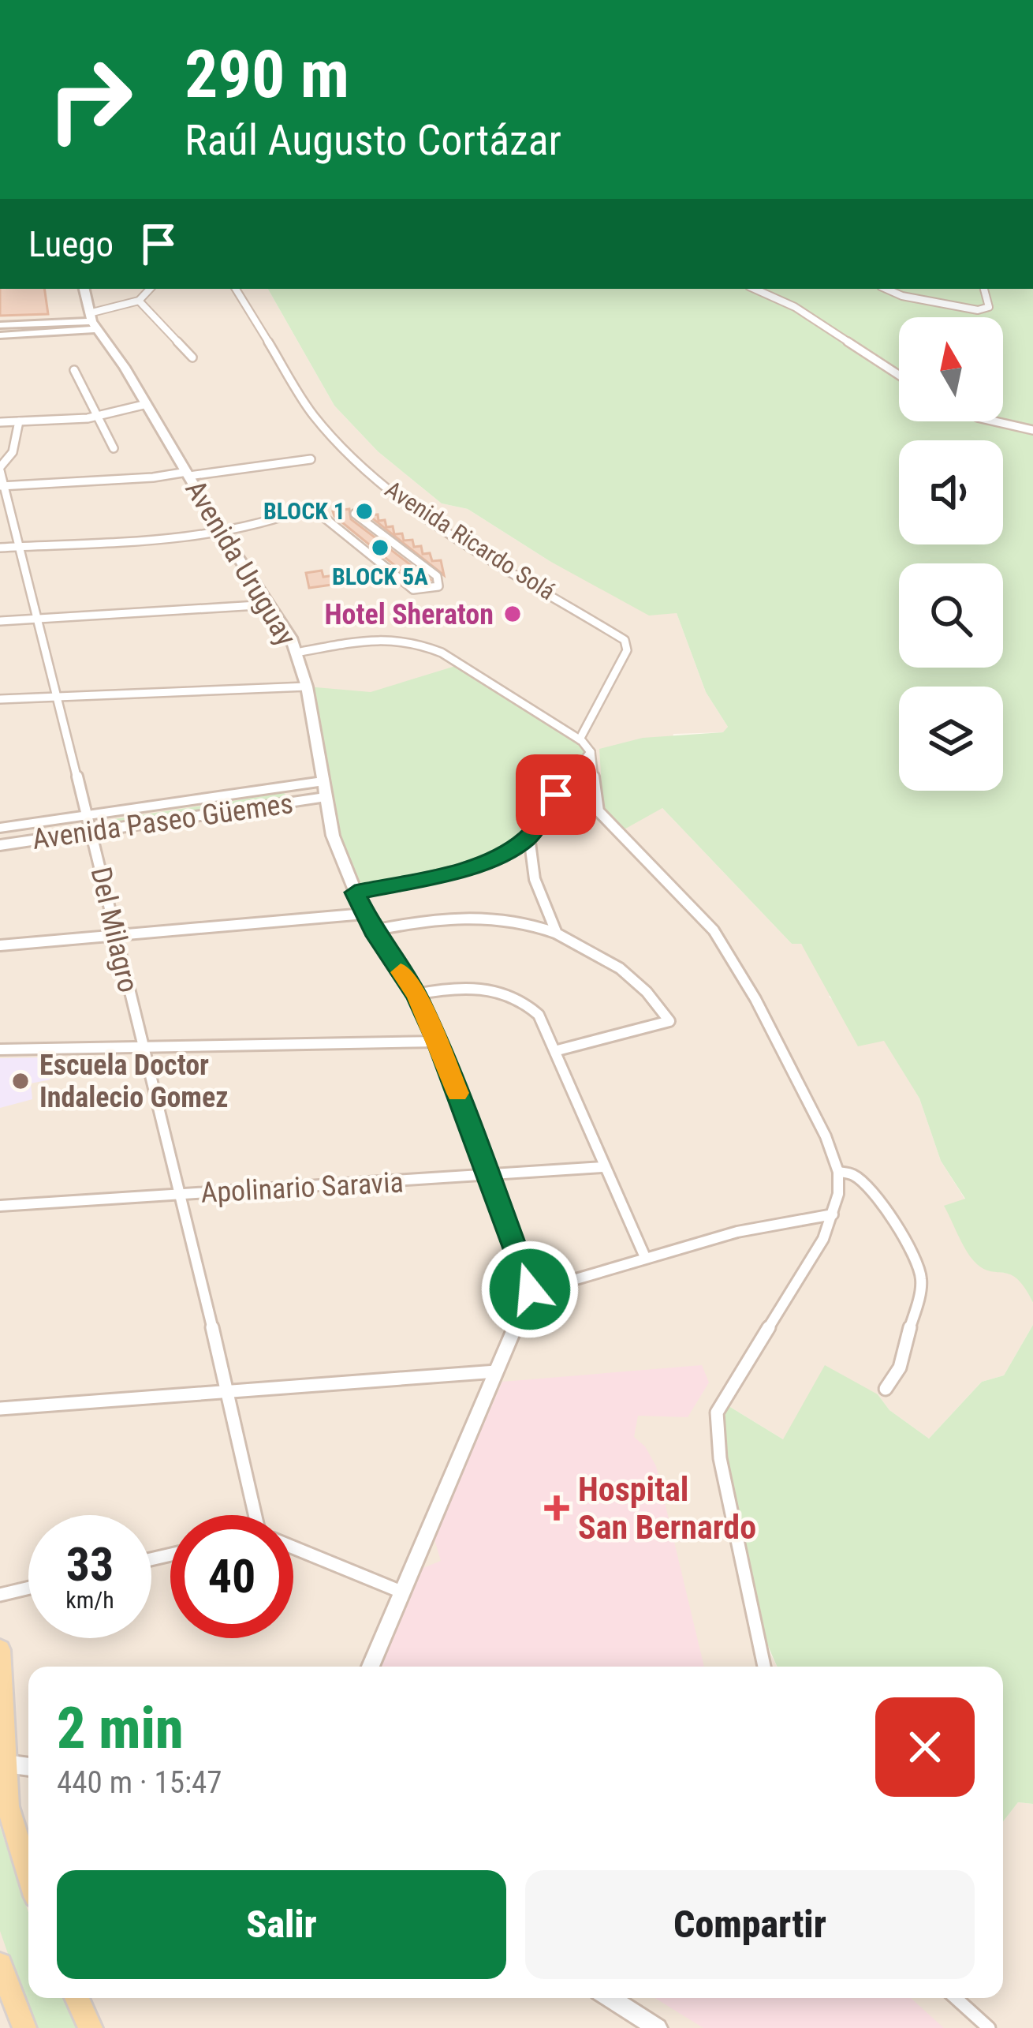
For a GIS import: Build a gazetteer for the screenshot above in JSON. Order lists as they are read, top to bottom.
{
  "streets": {
    "street": [
      "Avenida Ricardo Solá",
      "Avenida Uruguay",
      "Avenida Paseo Güemes",
      "Del Milagro",
      "Apolinario Saravia"
    ]
  },
  "crossings": [
    ["Avenida Uruguay", "Avenida Paseo Güemes"],
    ["Avenida Uruguay", "Apolinario Saravia"],
    ["Avenida Paseo Güemes", "Del Milagro"],
    ["Del Milagro", "Apolinario Saravia"]
  ],
  "places": {
    "other": [
      "BLOCK 1",
      "BLOCK 5A",
      "Hotel Sheraton",
      "Escuela Doctor Indalecio Gomez"
    ],
    "health": ["Hospital San Bernardo"]
  },
  "north": "top",
  "page": {
    "turn": ["290 m", "Raúl Augusto Cortázar"],
    "then": "Luego",
    "speed": "33 km/h",
    "limit": "40",
    "heading": ["2 min", "440 m · 15:47"],
    "buttons": ["Salir", "Compartir"]
  }
}
